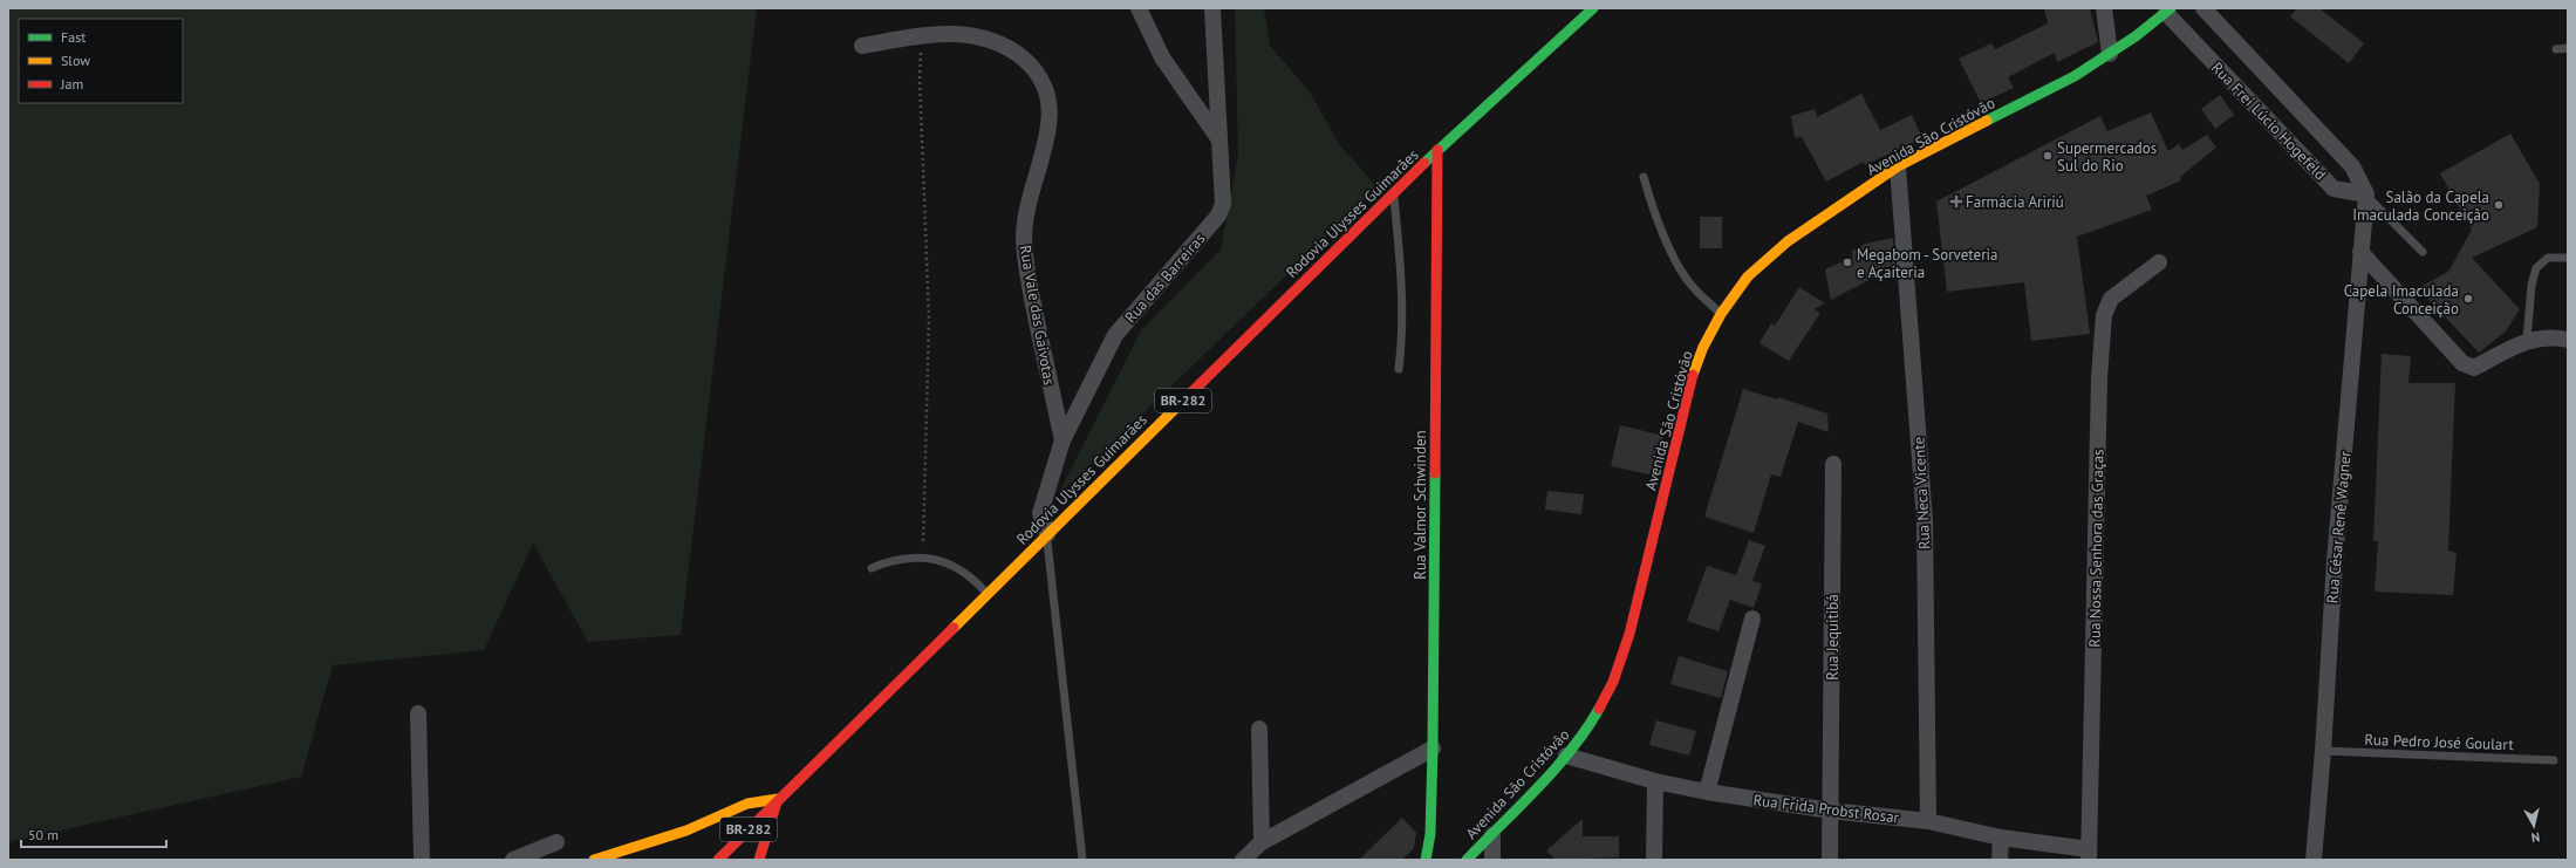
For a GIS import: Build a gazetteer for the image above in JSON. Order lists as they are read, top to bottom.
{
  "streets": {
    "main road": [
      "Avenida São Cristóvão",
      "Rodovia Ulysses Guimarães",
      "BR-282",
      "Rua Valmor Schwinden"
    ],
    "street": [
      "Rua Frei Lúcio Hogefeld",
      "Rua das Barreiras",
      "Rua Vale das Gaivotas",
      "Rua Neca Vicente",
      "Rua César Renê Wagner",
      "Rua Nossa Senhora das Graças",
      "Rua Jequitibá",
      "Rua Frida Probst Rosar"
    ],
    "lane": ["Rua Pedro José Goulart"]
  },
  "crossings": [
    ["Rua Frei Lúcio Hogefeld", "Avenida São Cristóvão"],
    ["Rua Frei Lúcio Hogefeld", "Rua César Renê Wagner"],
    ["Avenida São Cristóvão", "Rua Neca Vicente"],
    ["Avenida São Cristóvão", "Rua Frida Probst Rosar"],
    ["Rodovia Ulysses Guimarães", "Rua das Barreiras"],
    ["Rodovia Ulysses Guimarães", "Rua Valmor Schwinden"],
    ["Rua das Barreiras", "Rua Vale das Gaivotas"],
    ["Rua Neca Vicente", "Rua Frida Probst Rosar"],
    ["Rua César Renê Wagner", "Rua Pedro José Goulart"],
    ["Rua Nossa Senhora das Graças", "Rua Frida Probst Rosar"],
    ["Rua Jequitibá", "Rua Frida Probst Rosar"]
  ],
  "places": {
    "other": [
      "Supermercados Sul do Rio",
      "Salão da Capela Imaculada Conceição",
      "Megabom - Sorveteria e Açaiteria",
      "Capela Imaculada Conceição"
    ],
    "health": ["Farmácia Aririú"]
  },
  "legend": ["Fast", "Slow", "Jam"],
  "scale_bar": "50 m",
  "north": "bottom"
}
